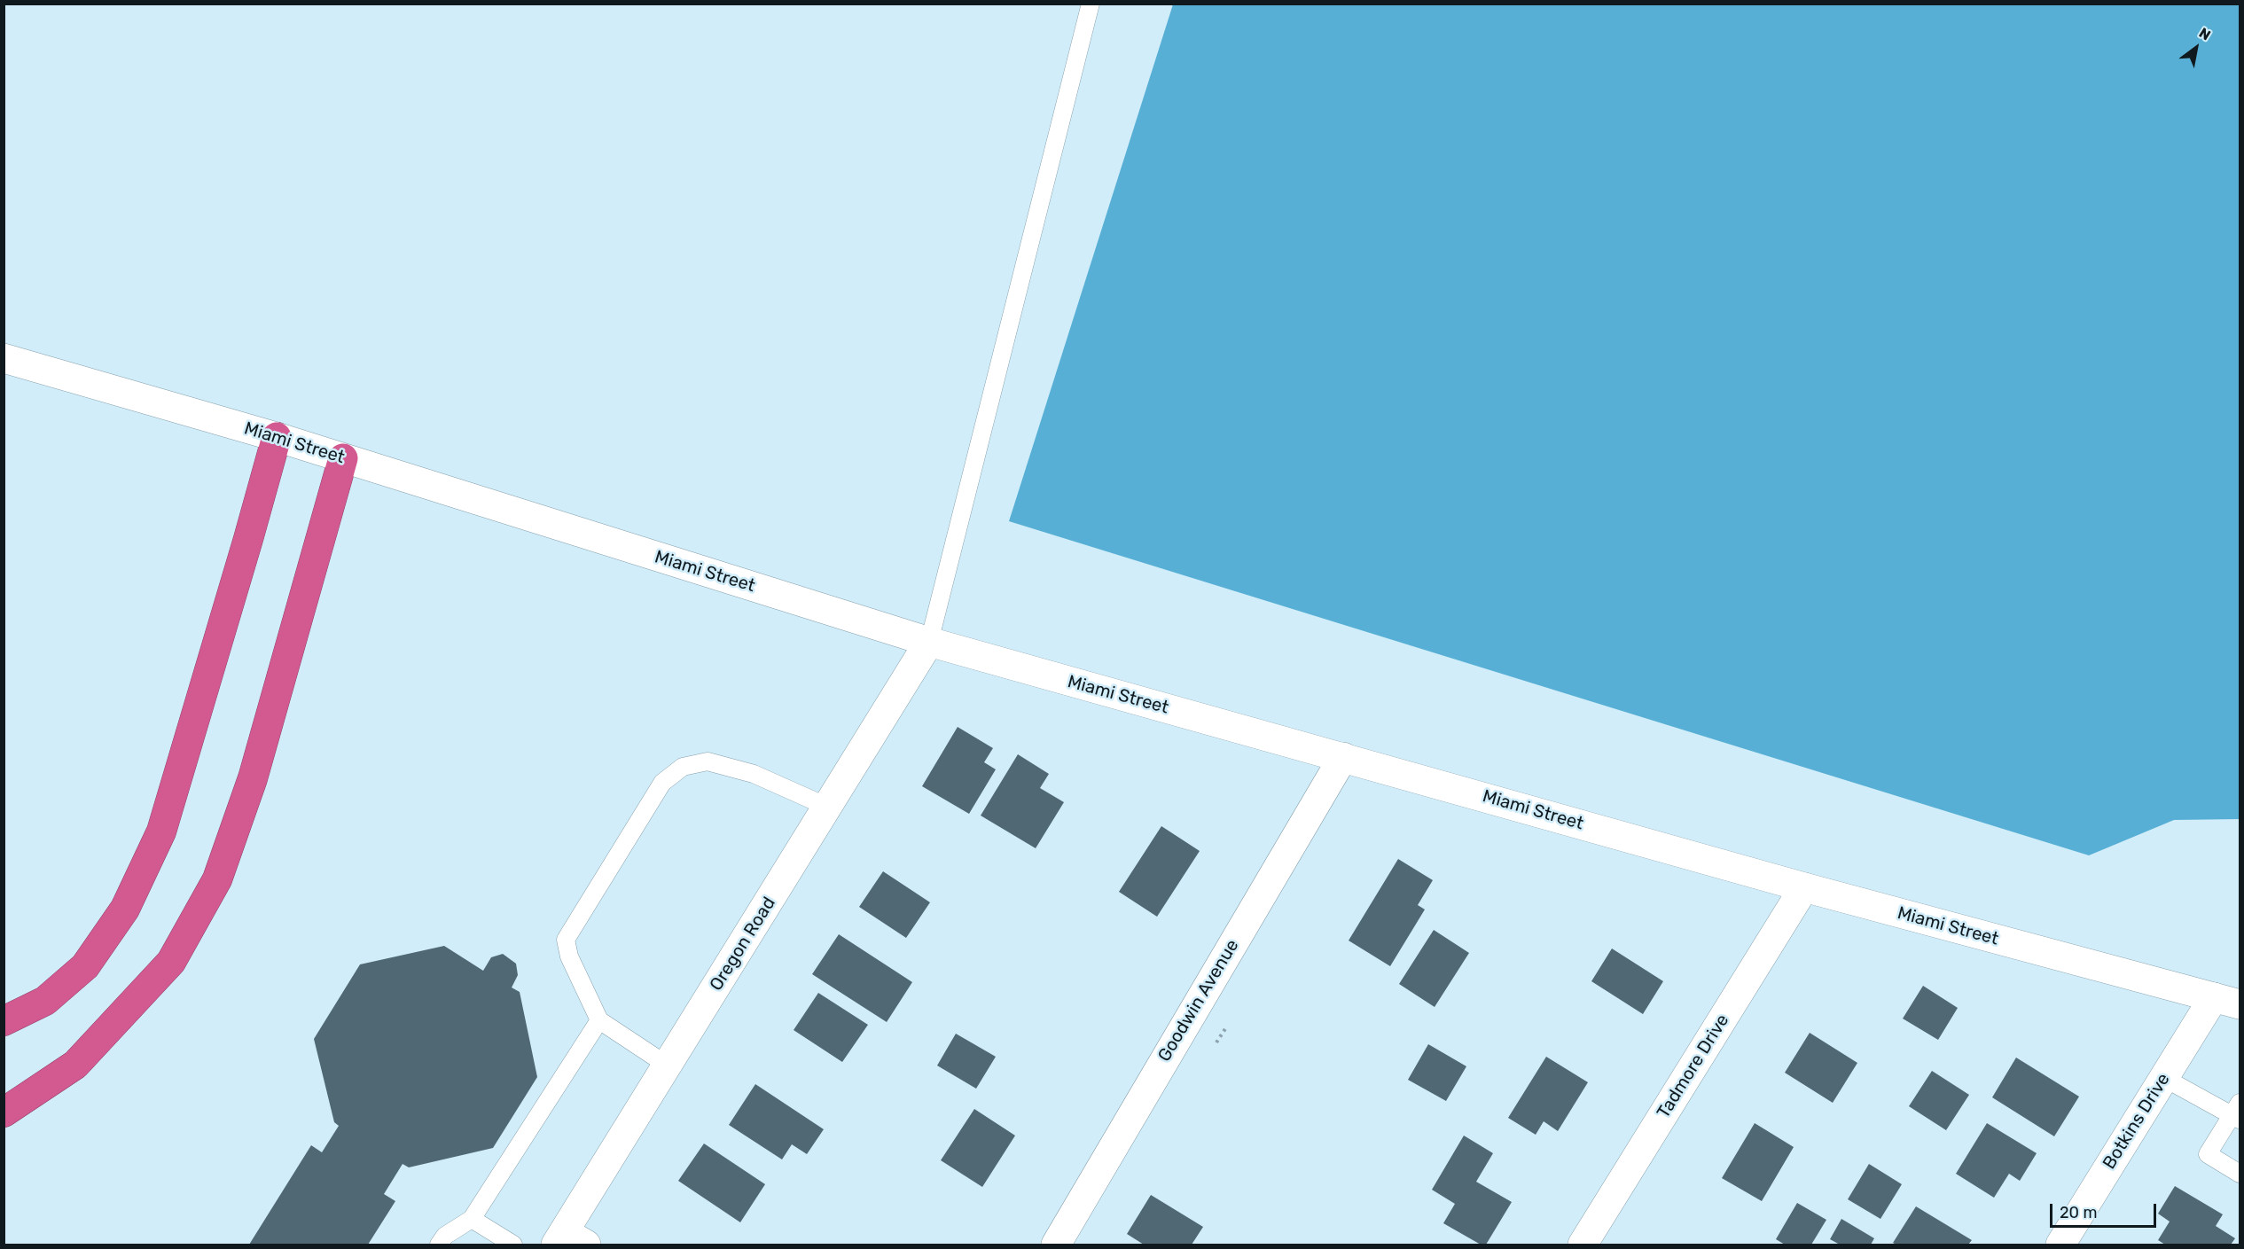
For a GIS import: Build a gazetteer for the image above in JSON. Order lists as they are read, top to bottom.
{
  "streets": {
    "main road": [
      "Miami Street",
      "Oregon Road",
      "Goodwin Avenue",
      "Tadmore Drive",
      "Botkins Drive"
    ]
  },
  "crossings": [
    ["Miami Street", "Oregon Road"],
    ["Miami Street", "Goodwin Avenue"],
    ["Miami Street", "Tadmore Drive"],
    ["Miami Street", "Botkins Drive"]
  ],
  "scale_bar": "20 m",
  "north": "top right"
}
